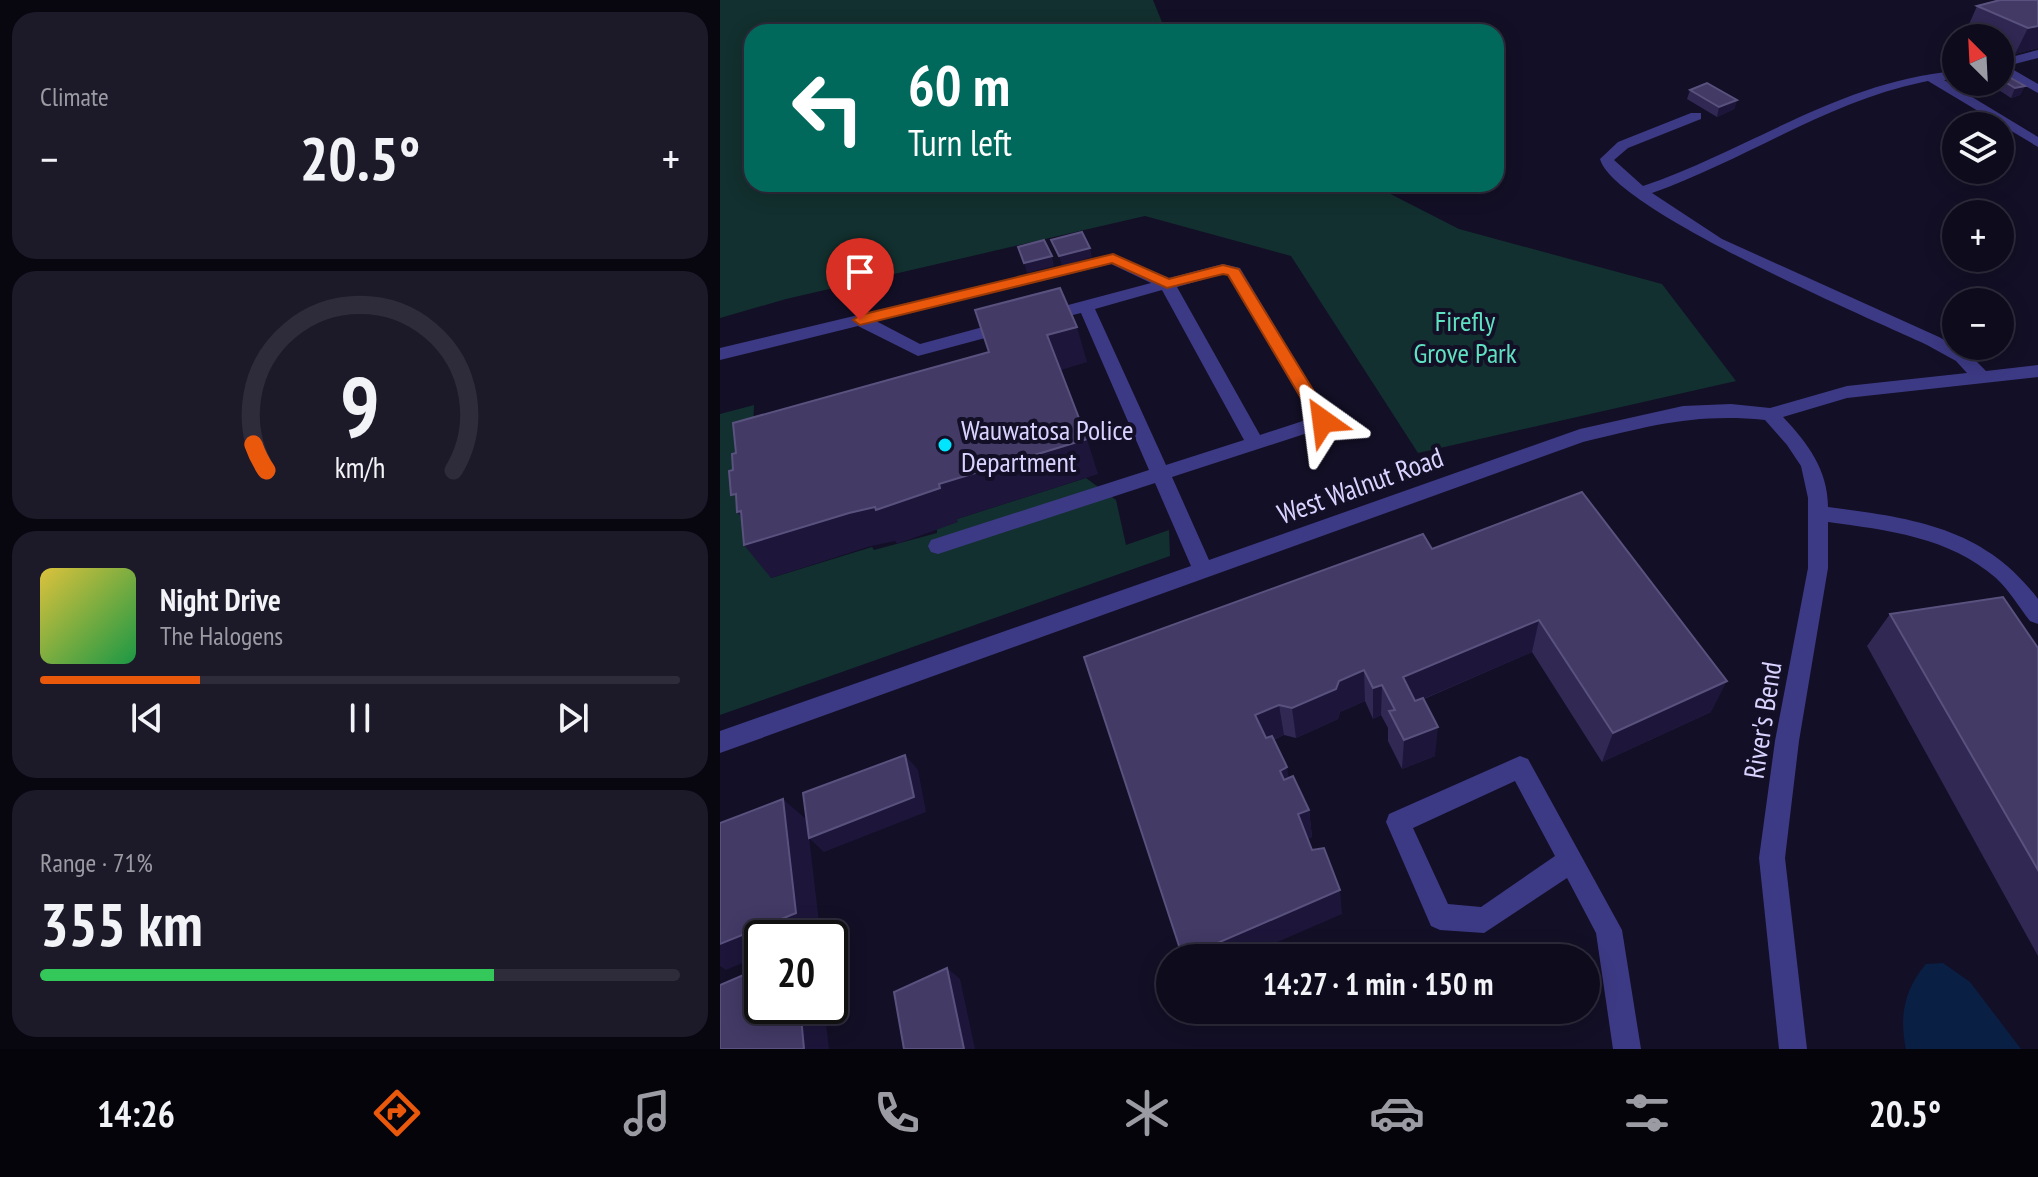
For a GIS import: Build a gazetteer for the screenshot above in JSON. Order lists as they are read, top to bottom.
{
  "streets": {
    "street": ["West Walnut Road", "River's Bend"]
  },
  "crossings": [
    ["West Walnut Road", "River's Bend"]
  ],
  "parks": ["Firefly Grove Park"],
  "places": ["Wauwatosa Police Department"],
  "north": "top left",
  "page": {
    "tile": [
      "Climate",
      ["Range · 71%", "355 km"]
    ],
    "map_buttons": ["+", "−"],
    "turn": ["60 m", "Turn left"],
    "heat": ["−", "20.5°", "+"],
    "song": ["Night Drive", "The Halogens"],
    "limit": "20",
    "trip": "14:27 · 1 min · 150 m",
    "tabs": ["14:26", "20.5°"],
    "gauge": ["9", "km/h"]
  }
}
